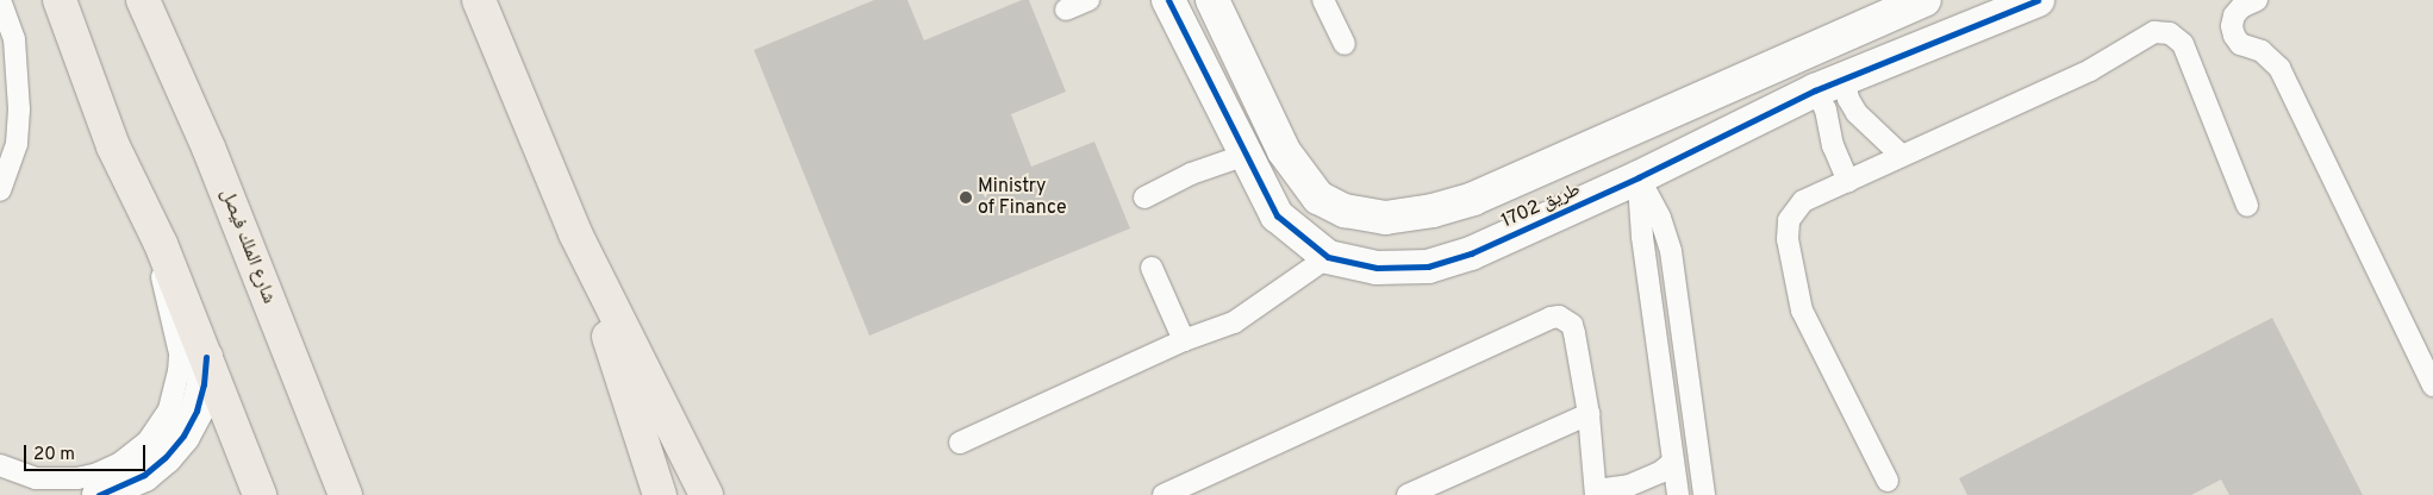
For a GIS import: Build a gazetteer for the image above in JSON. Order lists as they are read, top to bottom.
{
  "streets": {
    "highway": ["شارع الملك فيصل"],
    "street": ["طريق 1702"]
  },
  "places": ["Ministry of Finance"],
  "scale_bar": "20 m"
}
